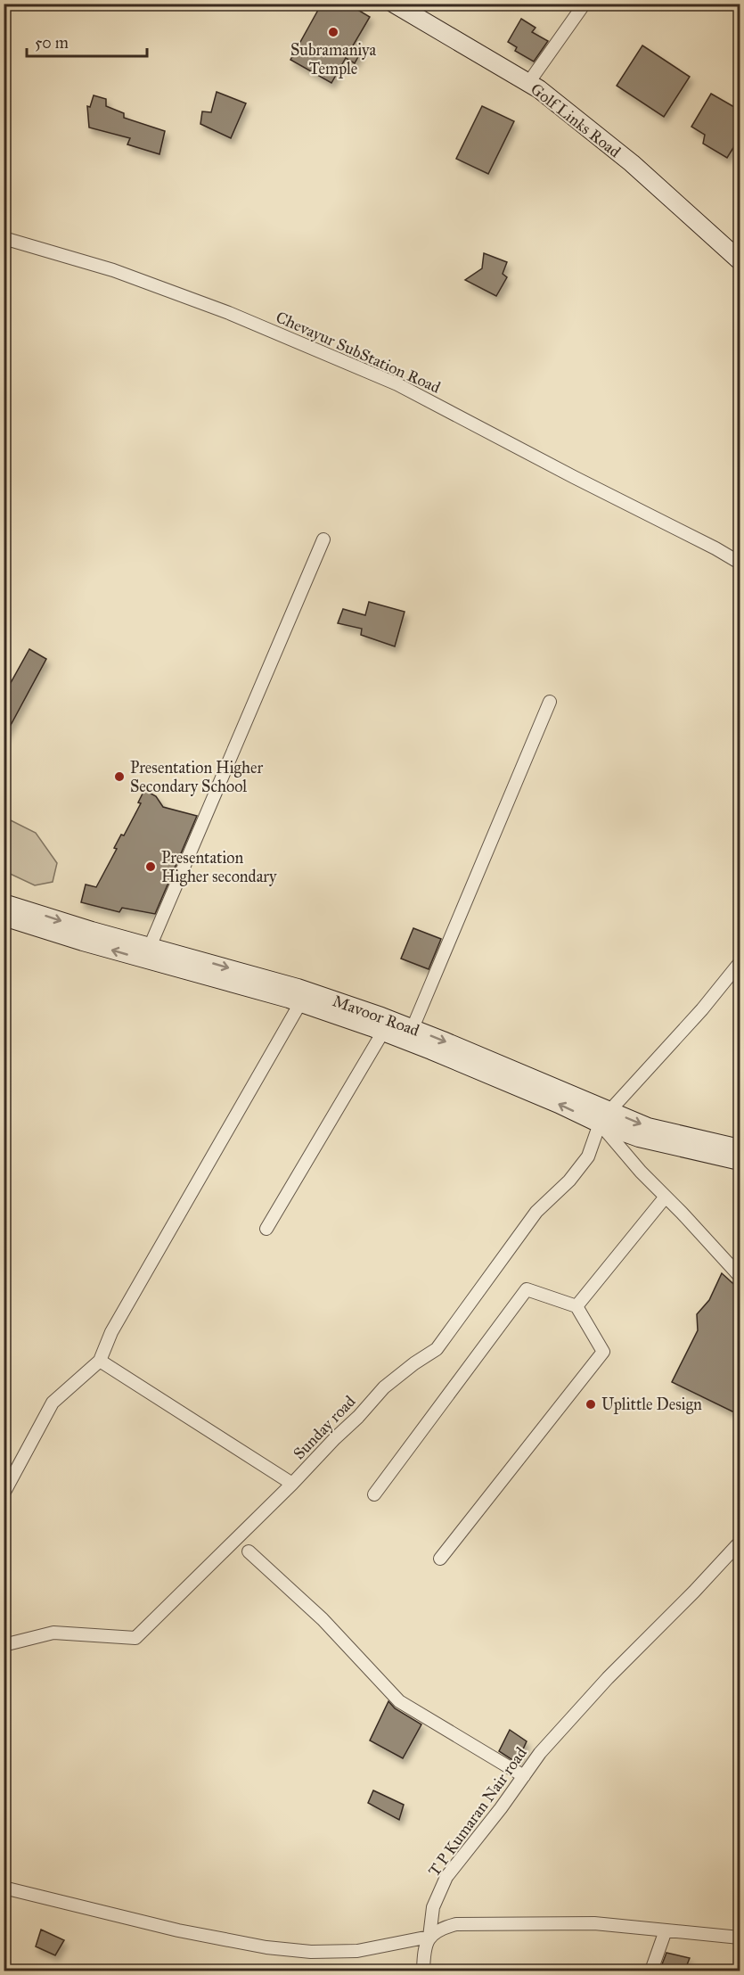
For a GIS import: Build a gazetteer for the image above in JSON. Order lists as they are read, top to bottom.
{
  "streets": {
    "main road": ["Golf Links Road", "Mavoor Road"],
    "street": ["Chevayur SubStation Road", "Sunday road", "T P Kumaran Nair road"]
  },
  "crossings": [
    ["Mavoor Road", "Sunday road"]
  ],
  "places": [
    "Subramaniya Temple",
    "Presentation Higher Secondary School",
    "Presentation Higher secondary",
    "Uplittle Design"
  ],
  "scale_bar": "50 m"
}
